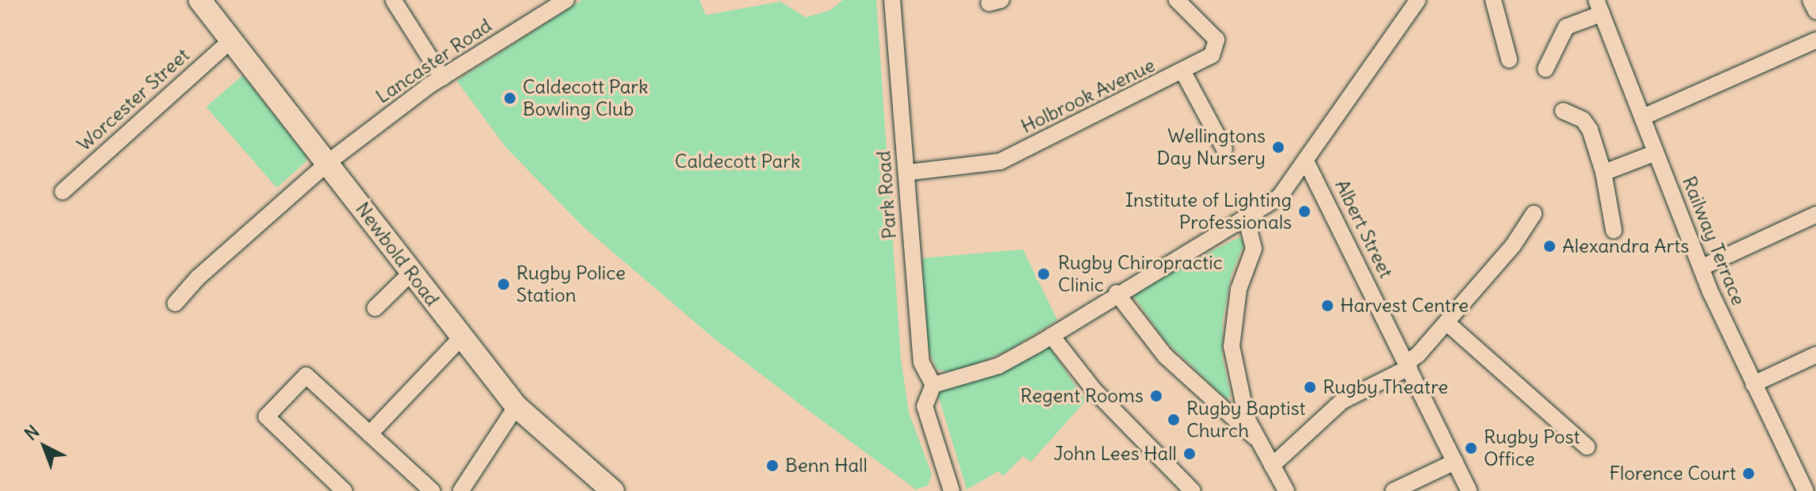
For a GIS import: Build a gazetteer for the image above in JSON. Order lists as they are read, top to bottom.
{
  "streets": {
    "highway": ["Newbold Road"],
    "street": [
      "Lancaster Road",
      "Holbrook Avenue",
      "Worcester Street",
      "Park Road",
      "Albert Street",
      "Railway Terrace"
    ]
  },
  "crossings": [
    ["Lancaster Road", "Newbold Road"],
    ["Holbrook Avenue", "Park Road"],
    ["Worcester Street", "Newbold Road"]
  ],
  "parks": ["Caldecott Park"],
  "places": [
    "Caldecott Park Bowling Club",
    "Wellingtons Day Nursery",
    "Institute of Lighting Professionals",
    "Alexandra Arts",
    "Rugby Chiropractic Clinic",
    "Rugby Police Station",
    "Harvest Centre",
    "Rugby Theatre",
    "Regent Rooms",
    "Rugby Baptist Church",
    "Rugby Post Office",
    "John Lees Hall",
    "Benn Hall",
    "Florence Court"
  ],
  "north": "top left"
}
